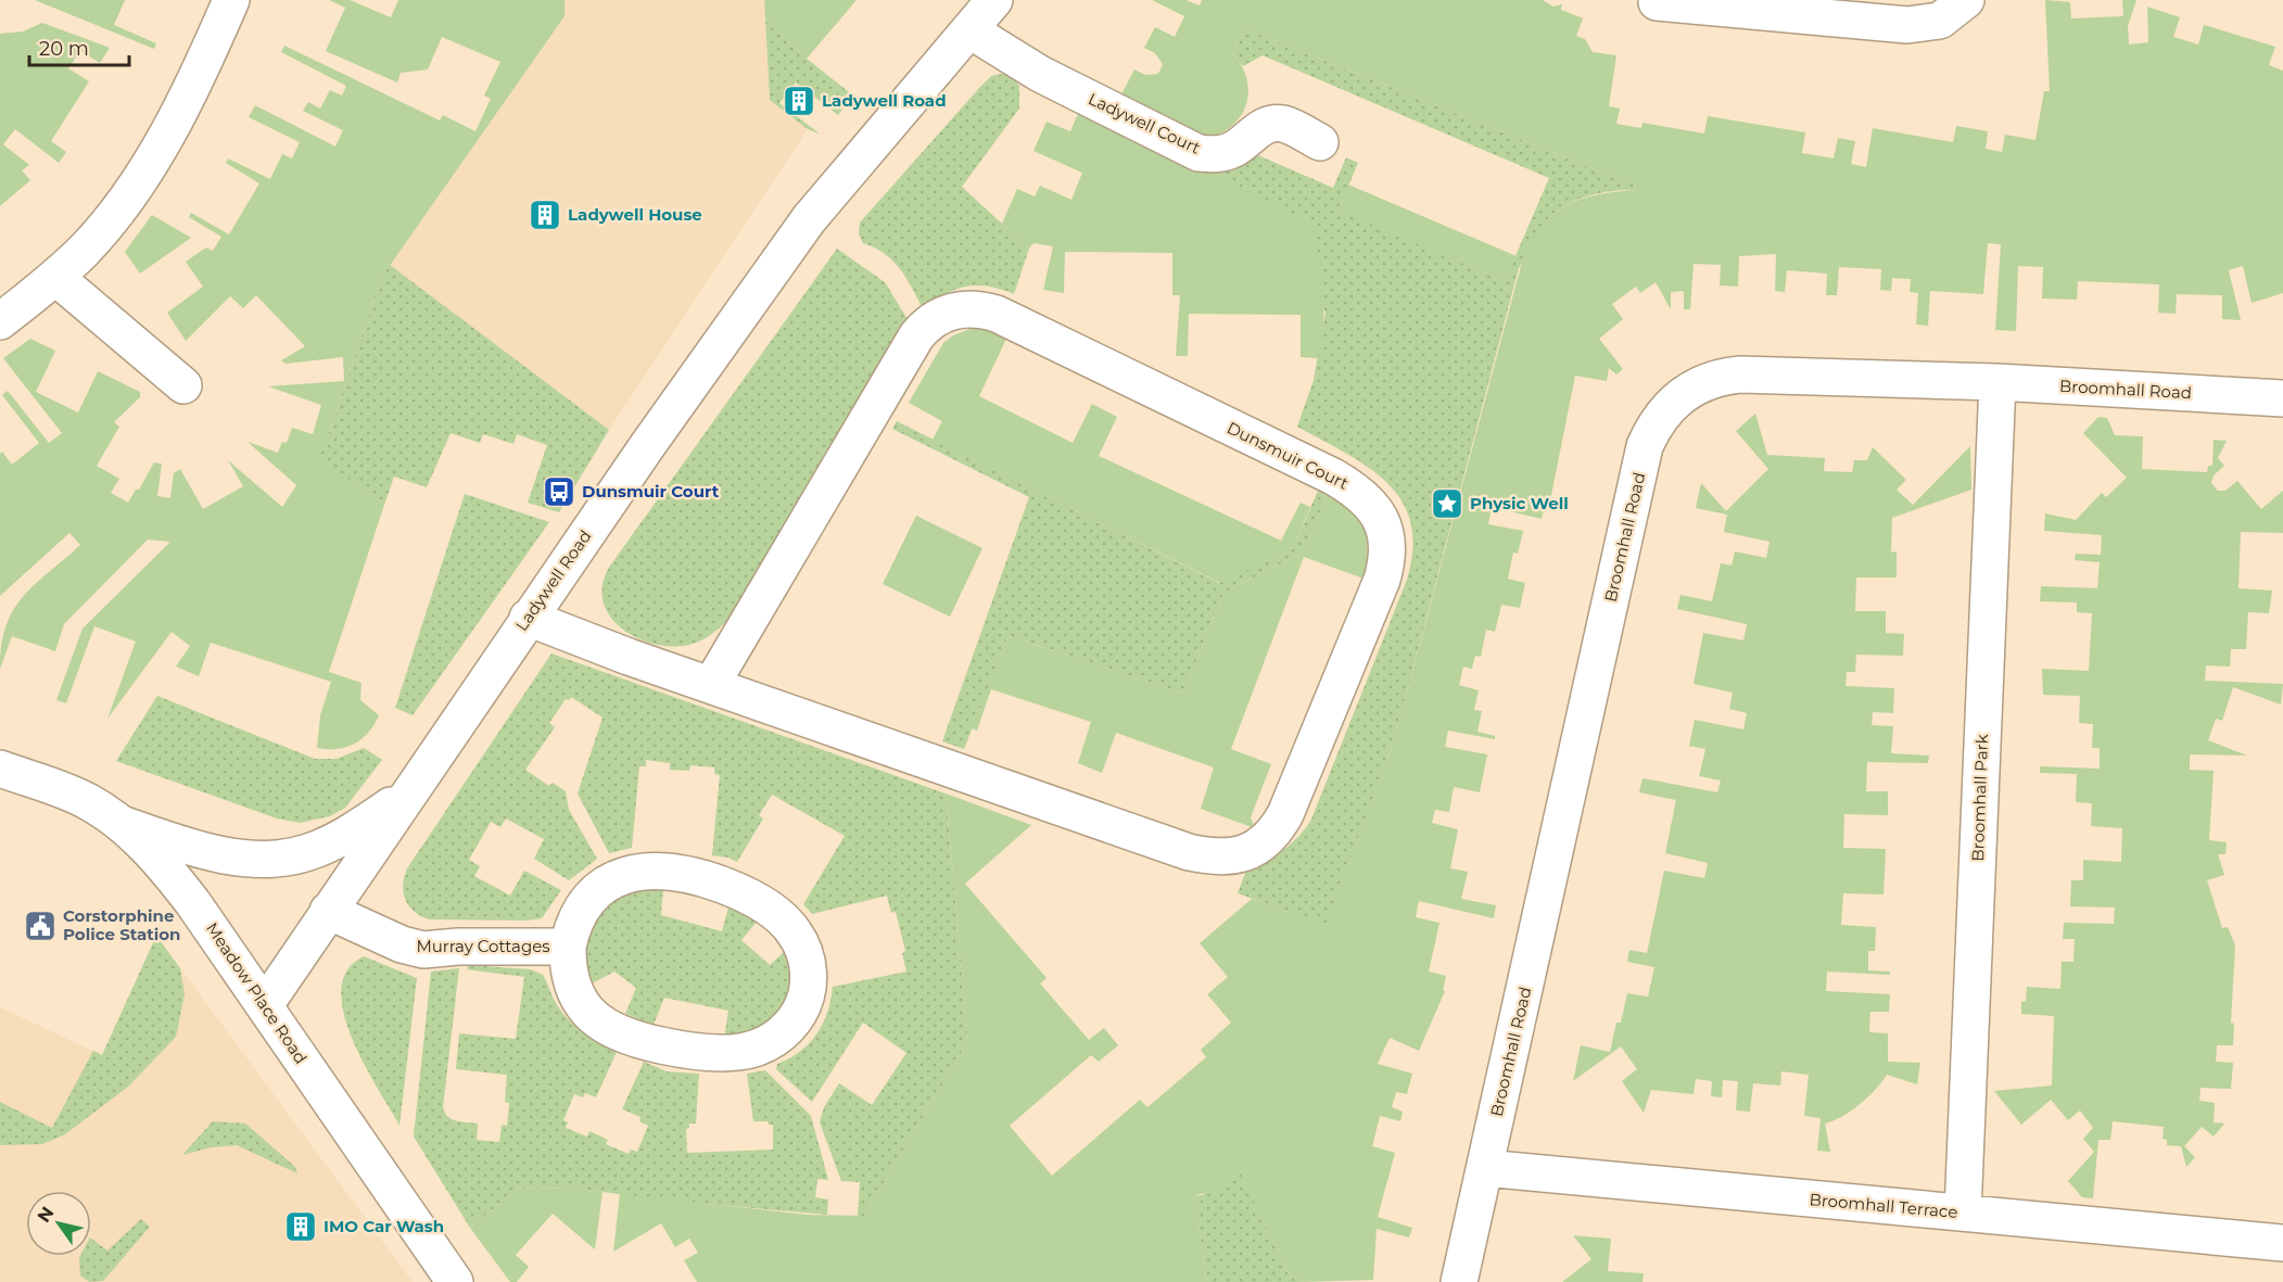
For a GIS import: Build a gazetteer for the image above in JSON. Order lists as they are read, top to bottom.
{
  "streets": {
    "street": [
      "Ladywell Court",
      "Broomhall Road",
      "Dunsmuir Court",
      "Ladywell Road",
      "Broomhall Park",
      "Murray Cottages",
      "Meadow Place Road",
      "Broomhall Terrace"
    ]
  },
  "crossings": [
    ["Ladywell Court", "Ladywell Road"],
    ["Broomhall Road", "Broomhall Park"],
    ["Broomhall Road", "Broomhall Terrace"],
    ["Dunsmuir Court", "Ladywell Road"],
    ["Ladywell Road", "Murray Cottages"],
    ["Ladywell Road", "Meadow Place Road"],
    ["Broomhall Park", "Broomhall Terrace"]
  ],
  "places": {
    "building": ["Ladywell Road", "Ladywell House", "IMO Car Wash"],
    "bus stop": ["Dunsmuir Court"],
    "place": ["Physic Well"],
    "public building": ["Corstorphine Police Station"]
  },
  "scale_bar": "20 m",
  "north": "top left"
}
